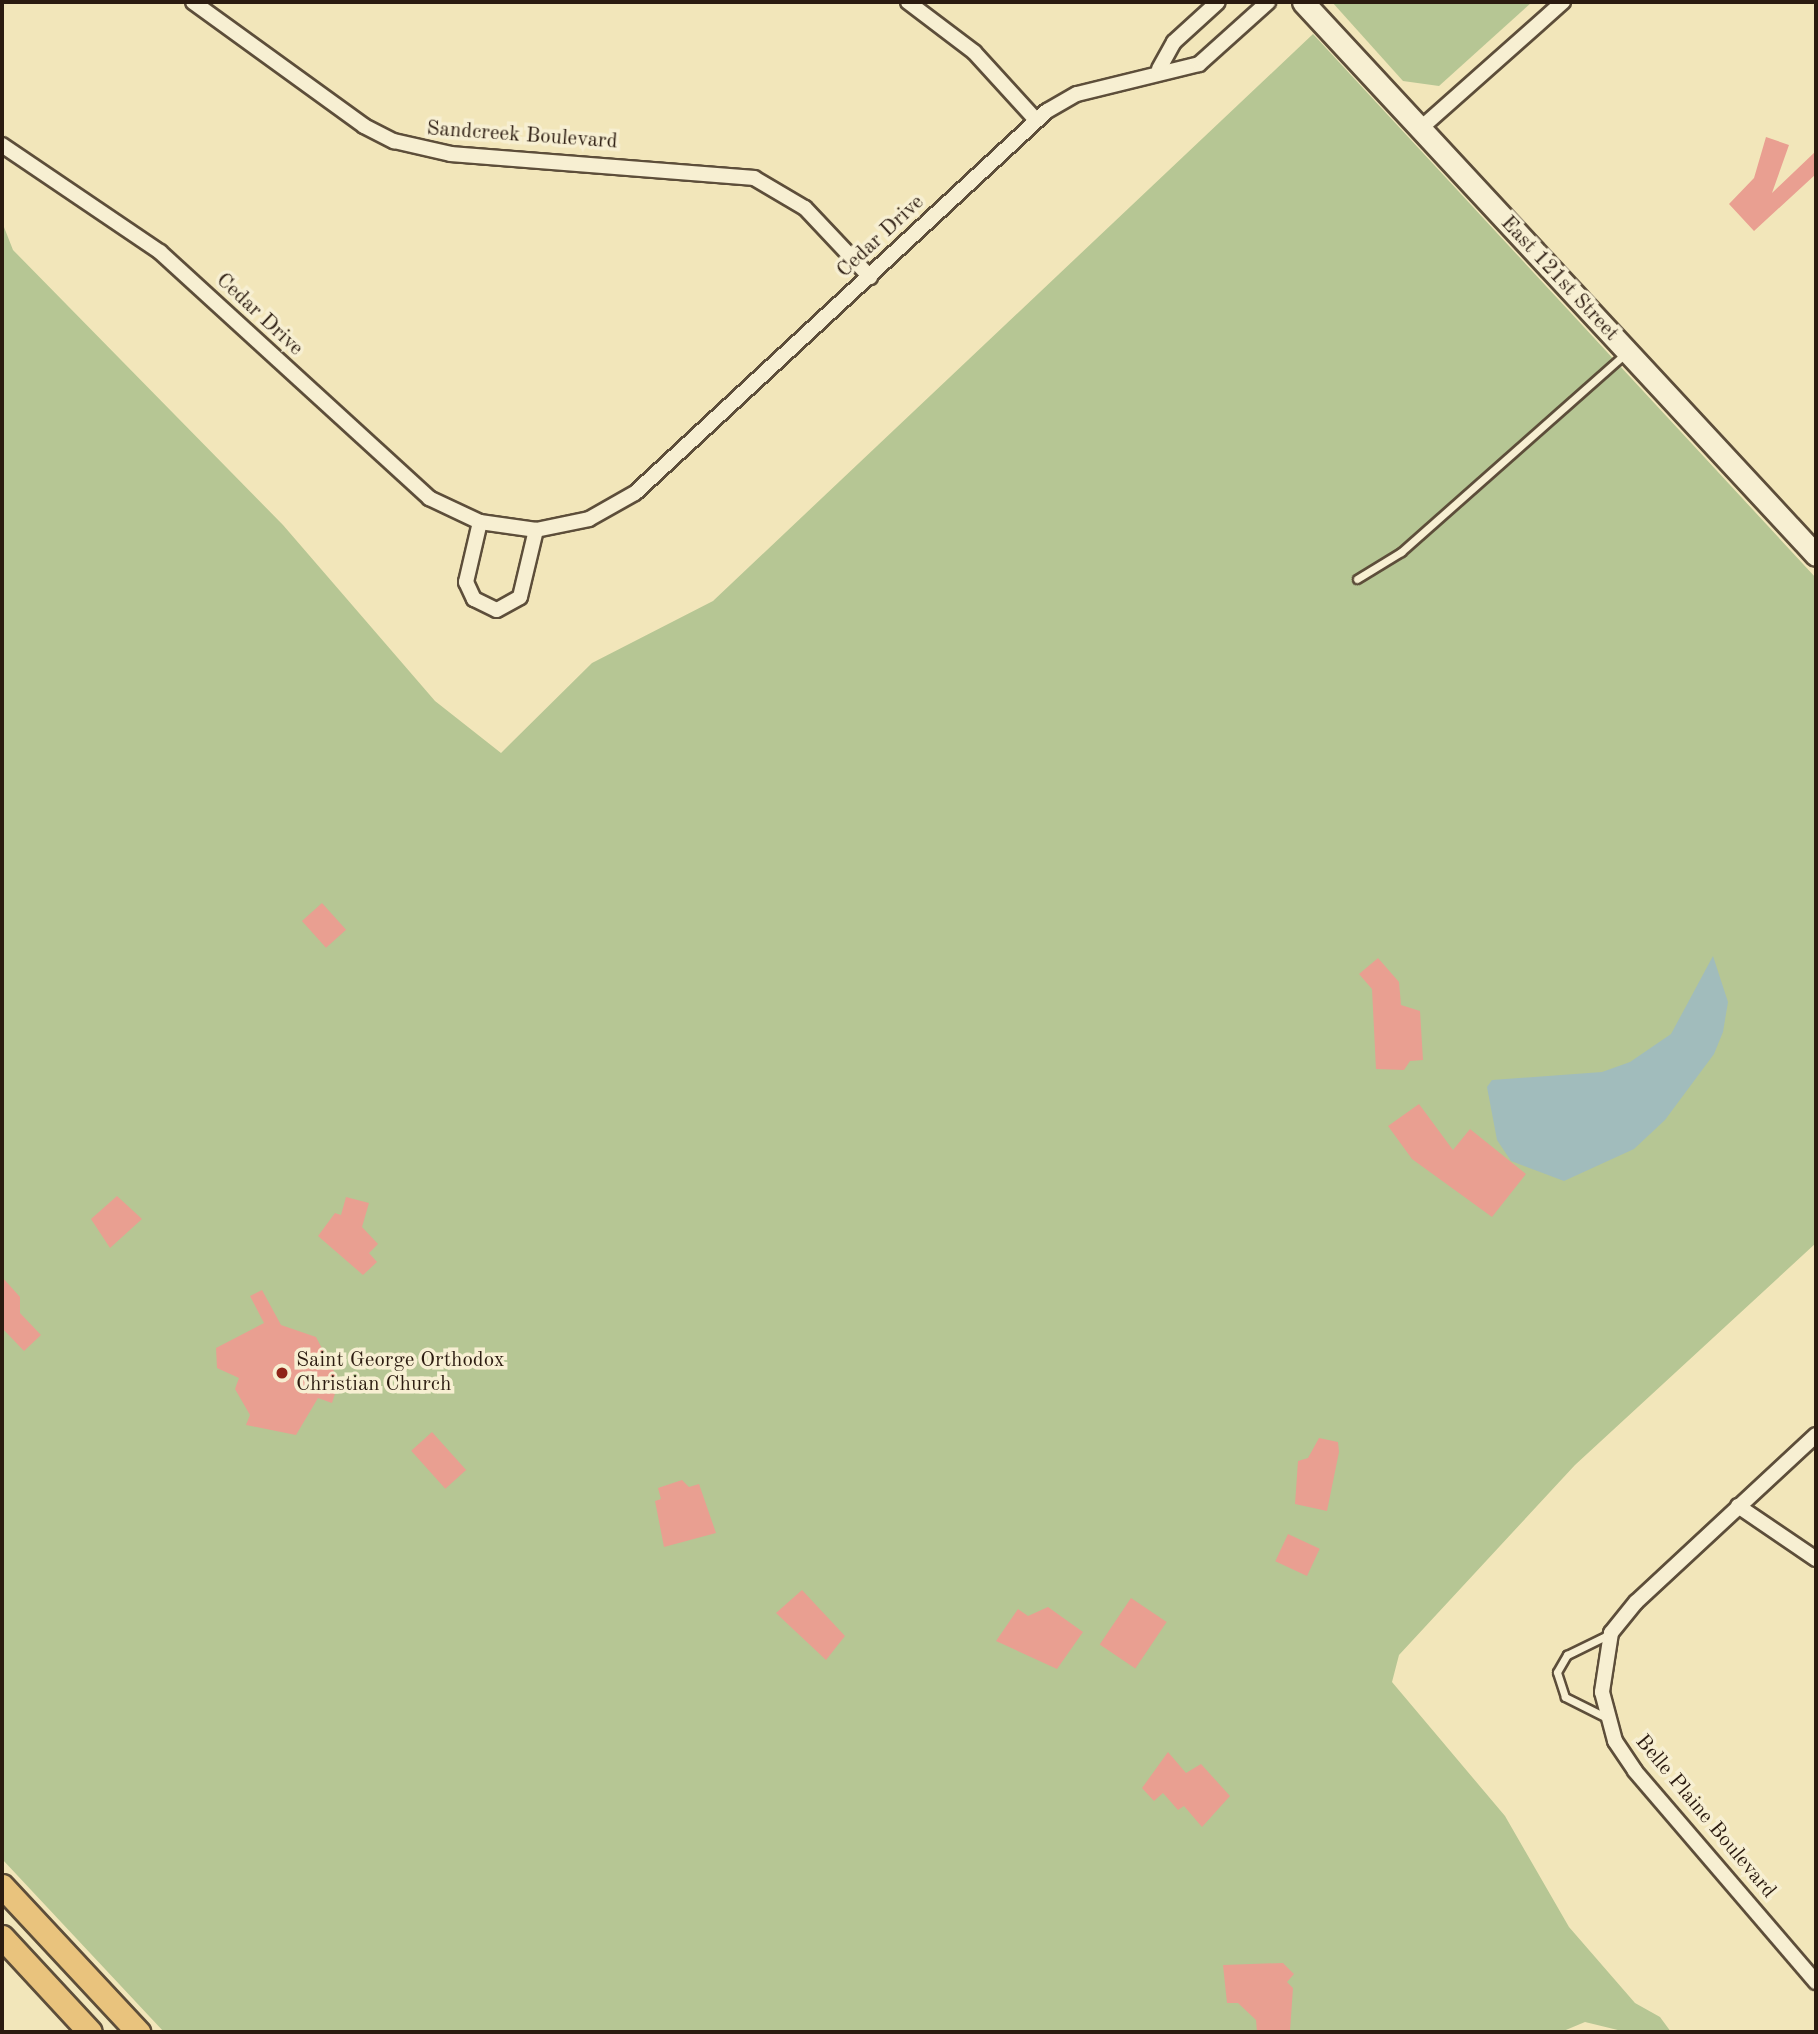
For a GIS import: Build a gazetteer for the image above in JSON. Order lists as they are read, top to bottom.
{
  "streets": {
    "street": [
      "Sandcreek Boulevard",
      "Cedar Drive",
      "East 121st Street",
      "Belle Plaine Boulevard"
    ]
  },
  "crossings": [
    ["Sandcreek Boulevard", "Cedar Drive"]
  ],
  "places": ["Saint George Orthodox Christian Church"]
}
